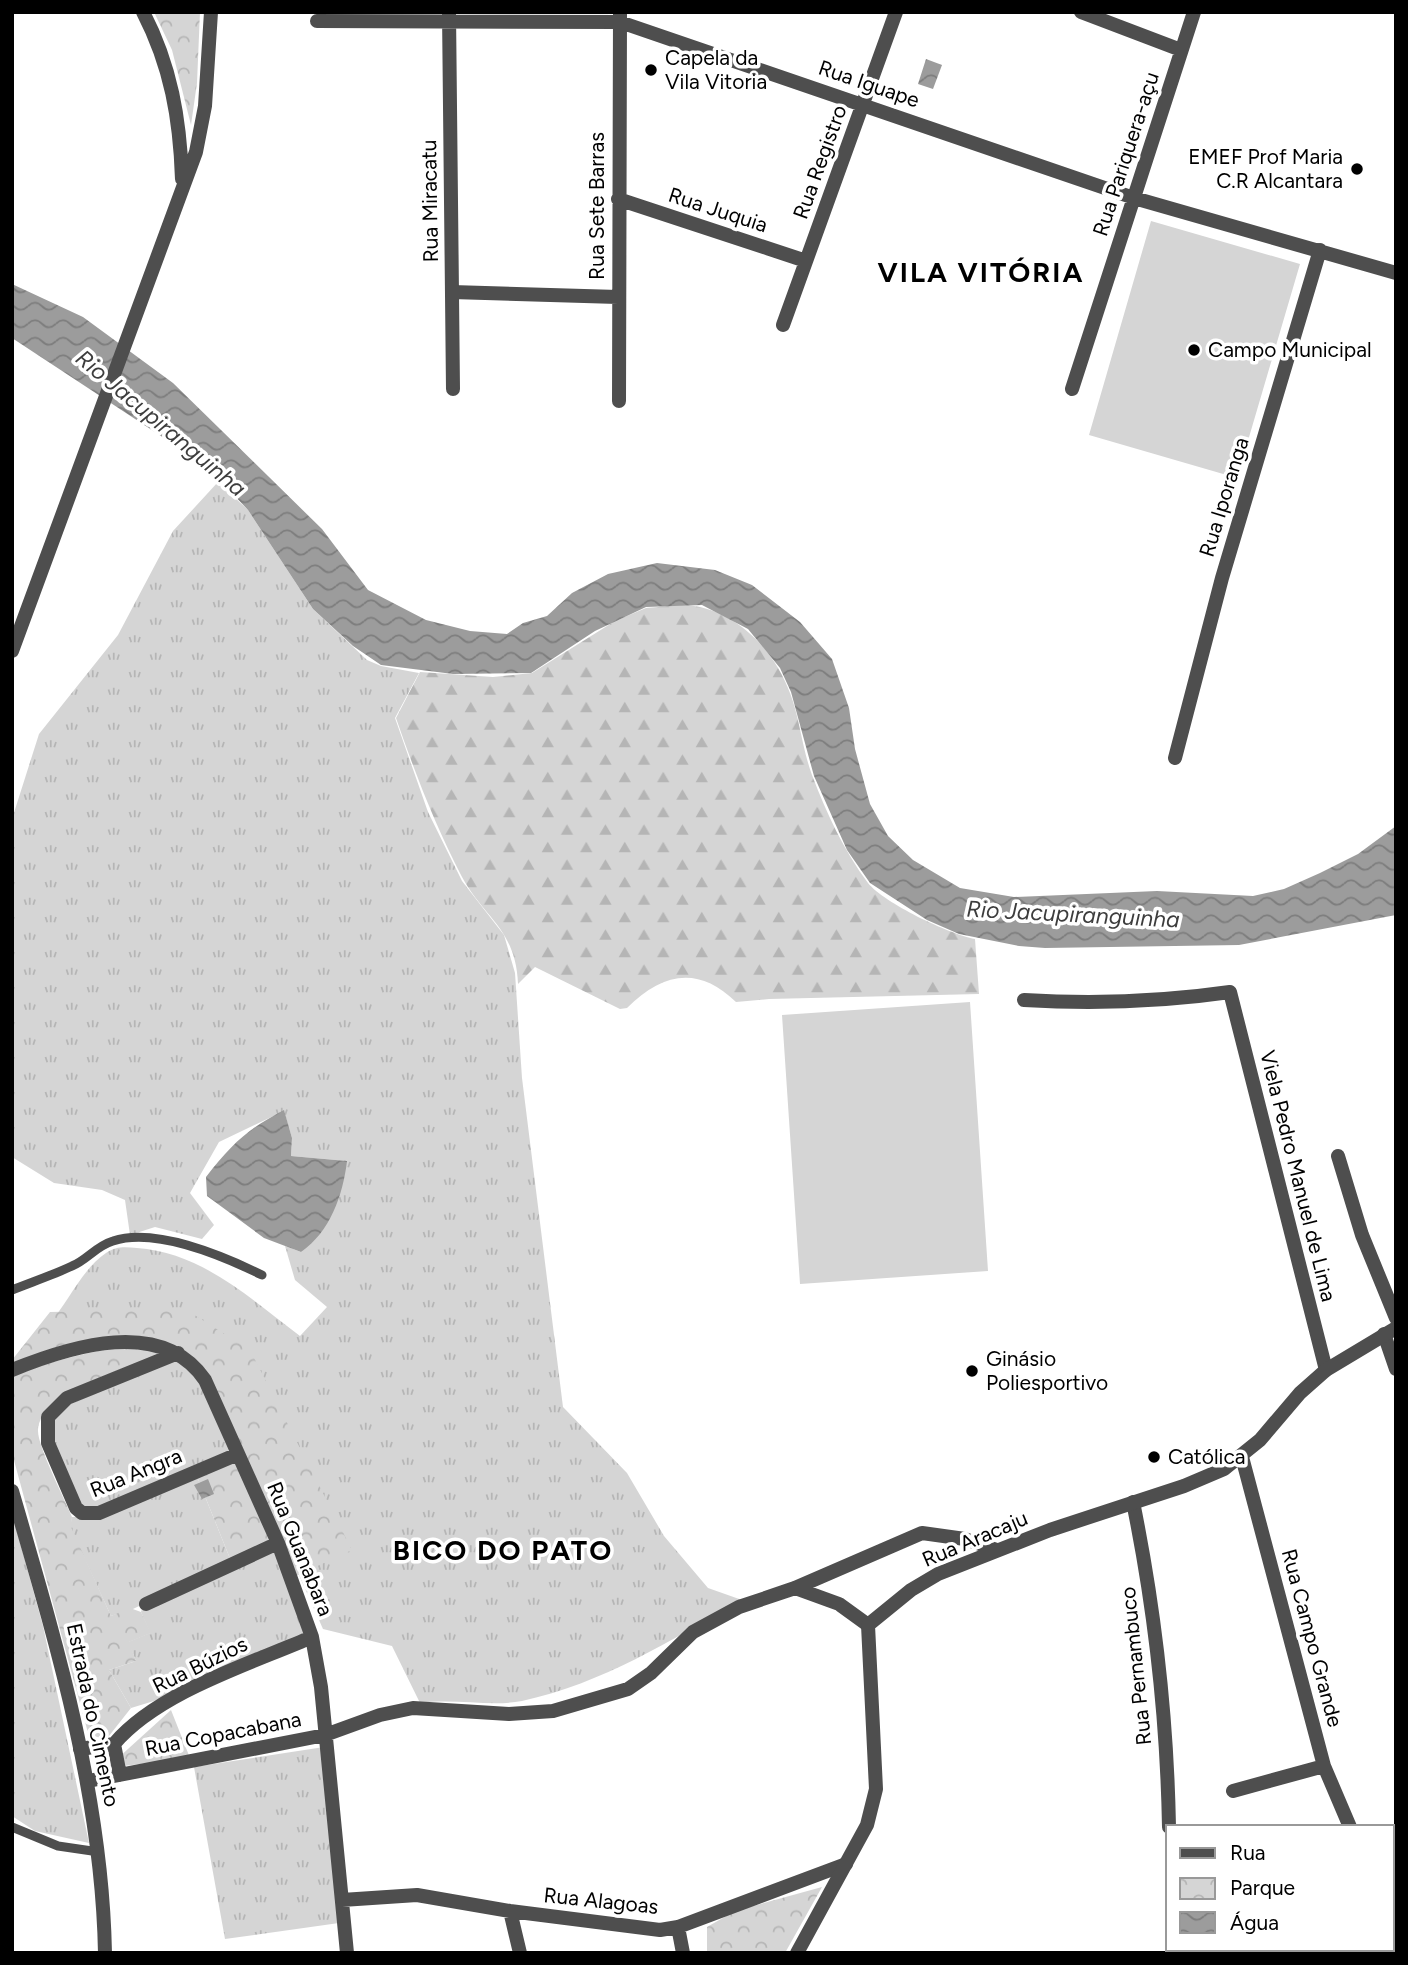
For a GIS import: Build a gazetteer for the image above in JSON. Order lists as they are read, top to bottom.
{
  "streets": {
    "street": [
      "Rua Iguape",
      "Rua Pariquera-açu",
      "Rua Registro",
      "Rua Miracatu",
      "Rua Sete Barras",
      "Rua Juquia",
      "Rua Iporanga",
      "Viela Pedro Manuel de Lima",
      "Rua Angra",
      "Rua Aracaju",
      "Rua Guanabara",
      "Rua Campo Grande",
      "Rua Búzios",
      "Rua Pernambuco",
      "Estrada do Cimento",
      "Rua Copacabana",
      "Rua Alagoas"
    ]
  },
  "crossings": [
    ["Rua Iguape", "Rua Pariquera-açu"],
    ["Rua Iguape", "Rua Registro"],
    ["Rua Iguape", "Rua Miracatu"],
    ["Rua Iguape", "Rua Sete Barras"],
    ["Rua Iguape", "Rua Iporanga"],
    ["Rua Registro", "Rua Juquia"],
    ["Rua Sete Barras", "Rua Juquia"],
    ["Viela Pedro Manuel de Lima", "Rua Aracaju"],
    ["Rua Angra", "Rua Guanabara"],
    ["Rua Aracaju", "Rua Campo Grande"],
    ["Rua Aracaju", "Rua Pernambuco"],
    ["Rua Guanabara", "Rua Búzios"],
    ["Rua Guanabara", "Rua Copacabana"],
    ["Rua Guanabara", "Rua Alagoas"],
    ["Estrada do Cimento", "Rua Copacabana"]
  ],
  "districts": ["VILA VITÓRIA", "BICO DO PATO"],
  "water": ["Rio Jacupiranguinha"],
  "places": [
    "Capela da Vila Vitoria",
    "EMEF Prof Maria C.R Alcantara",
    "Campo Municipal",
    "Ginásio Poliesportivo",
    "Católica"
  ],
  "legend": ["Rua", "Parque", "Água"]
}
